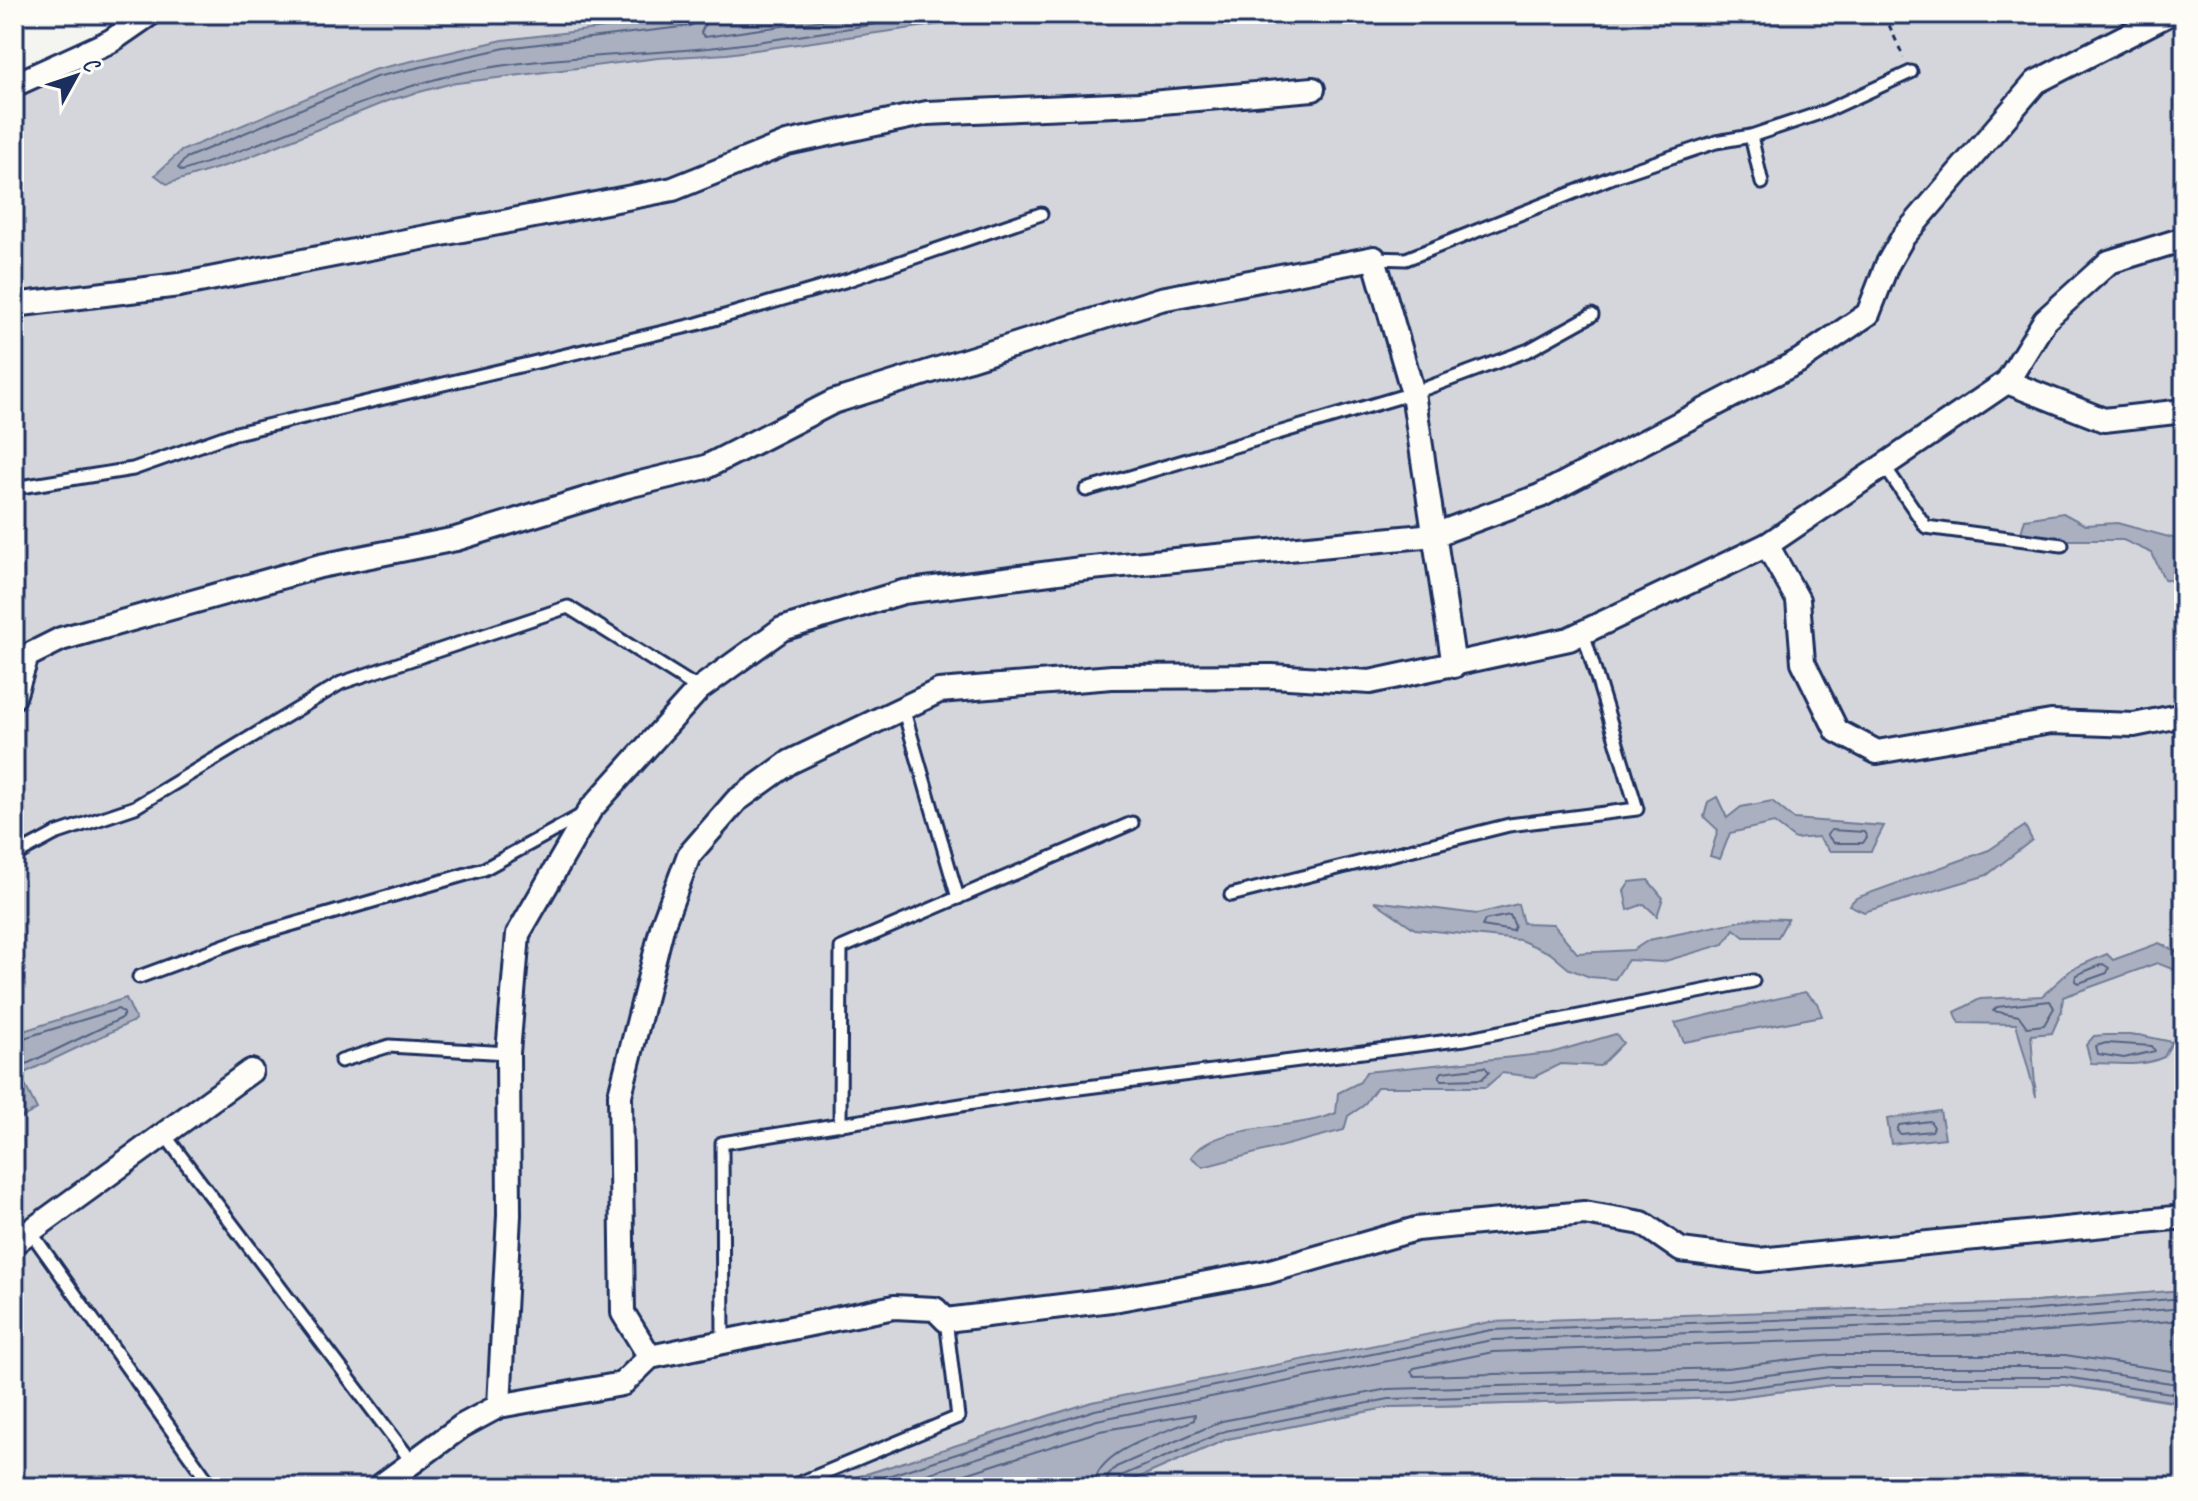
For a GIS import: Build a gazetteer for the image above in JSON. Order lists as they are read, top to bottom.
{
  "north": "top right"
}
